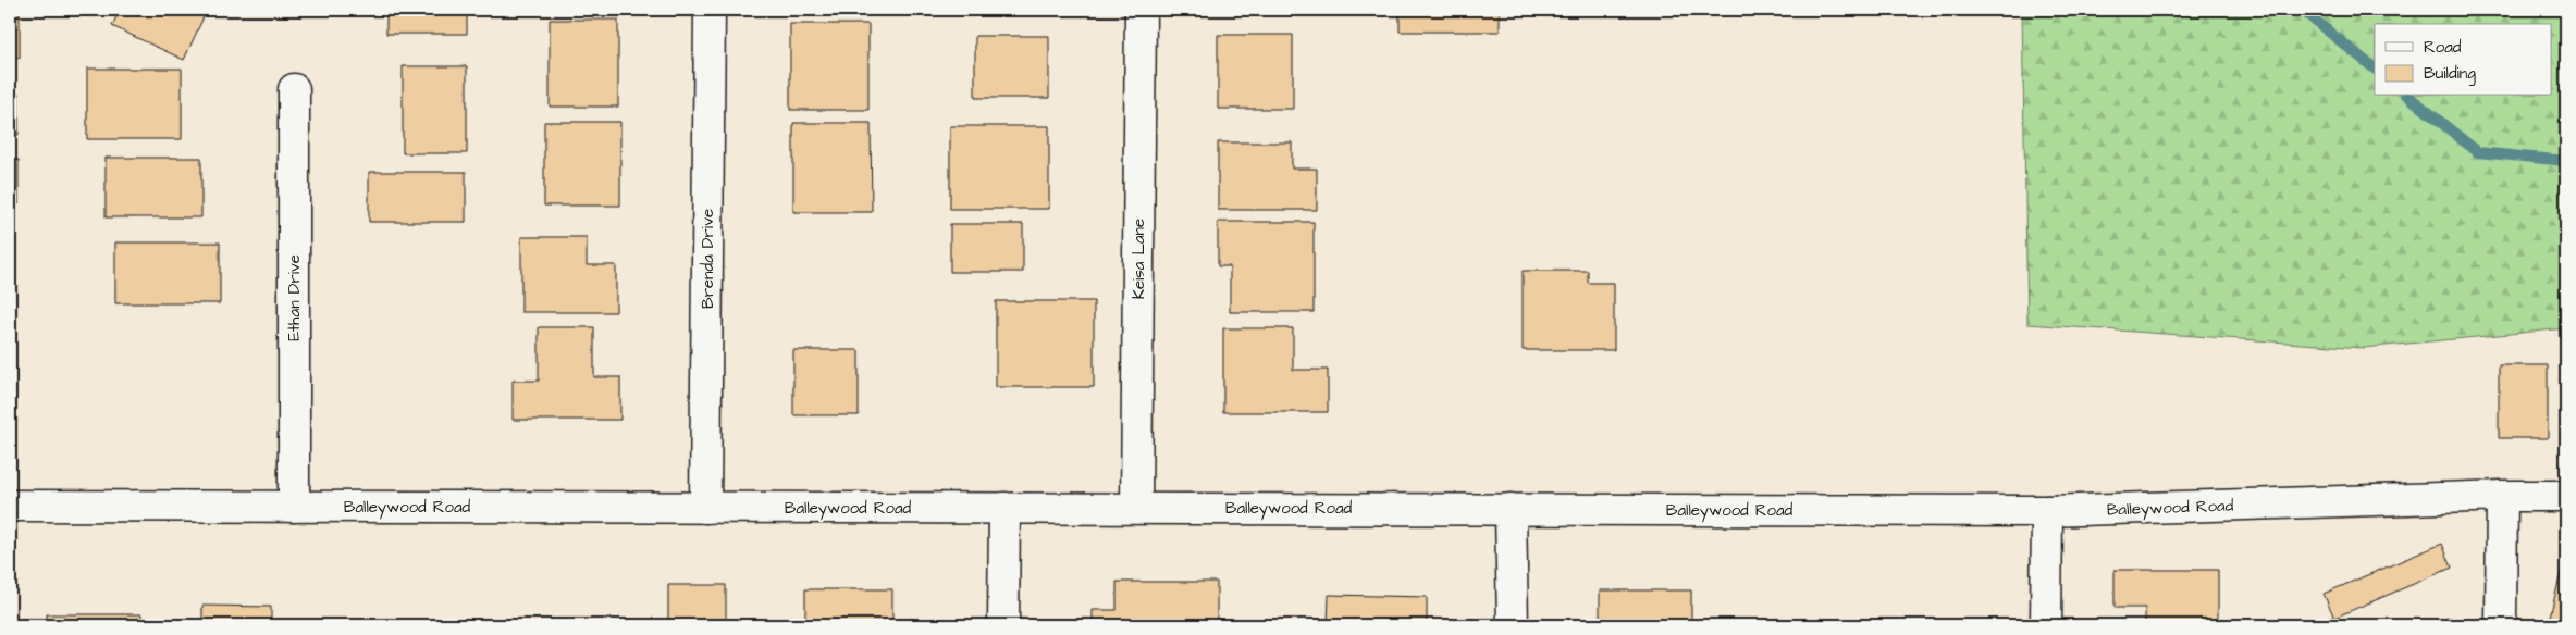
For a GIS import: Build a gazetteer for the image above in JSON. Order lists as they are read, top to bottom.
{
  "streets": {
    "street": [
      "Brenda Drive",
      "Keisa Lane",
      "Ethan Drive",
      "Balleywood Road"
    ]
  },
  "crossings": [
    ["Brenda Drive", "Balleywood Road"],
    ["Keisa Lane", "Balleywood Road"],
    ["Ethan Drive", "Balleywood Road"]
  ],
  "legend": ["Road", "Building"]
}
